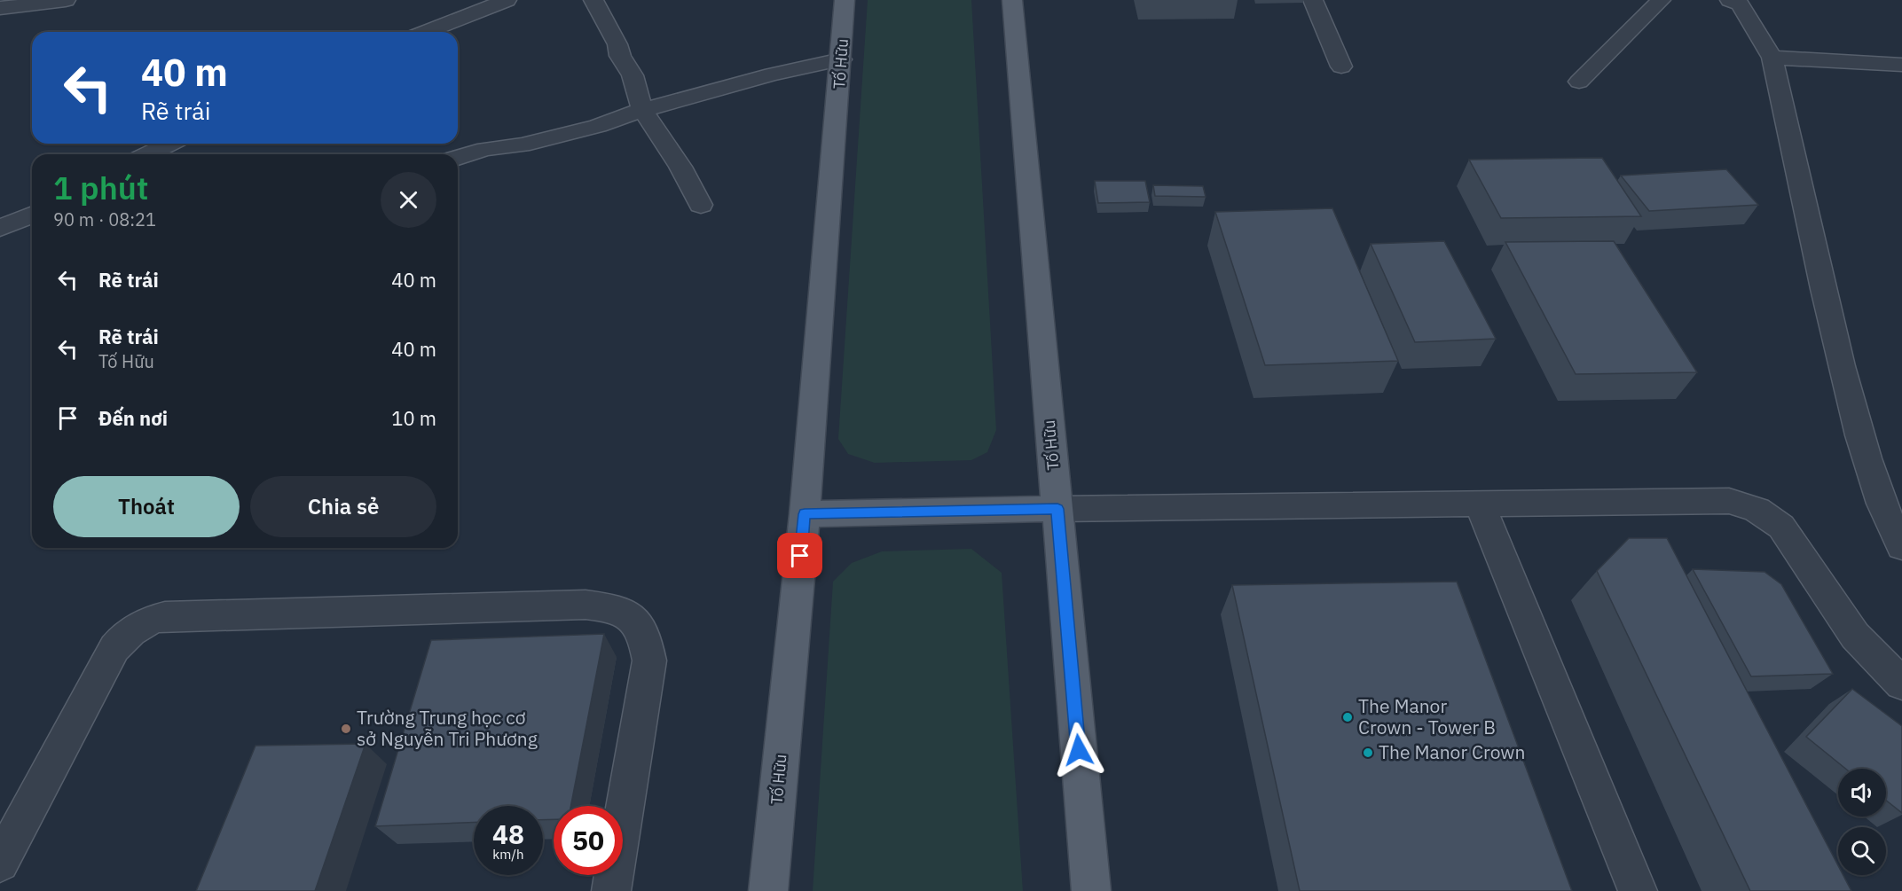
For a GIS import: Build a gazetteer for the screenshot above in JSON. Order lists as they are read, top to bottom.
{
  "streets": {
    "main road": ["Tố Hữu"]
  },
  "places": ["The Manor Crown - Tower B", "Trường Trung học cơ sở Nguyễn Tri Phương", "The Manor Crown"],
  "page": {
    "turn": ["40 m", "Rẽ trái"],
    "heading": ["1 phút", "90 m · 08:21"],
    "list": [
      {
        "name": "Rẽ trái",
        "value": "40 m"
      },
      {
        "name": "Rẽ trái",
        "note": "Tố Hữu",
        "value": "40 m"
      },
      {
        "name": "Đến nơi",
        "value": "10 m"
      }
    ],
    "buttons": ["Thoát", "Chia sẻ"],
    "speed": "48 km/h",
    "limit": "50"
  }
}
